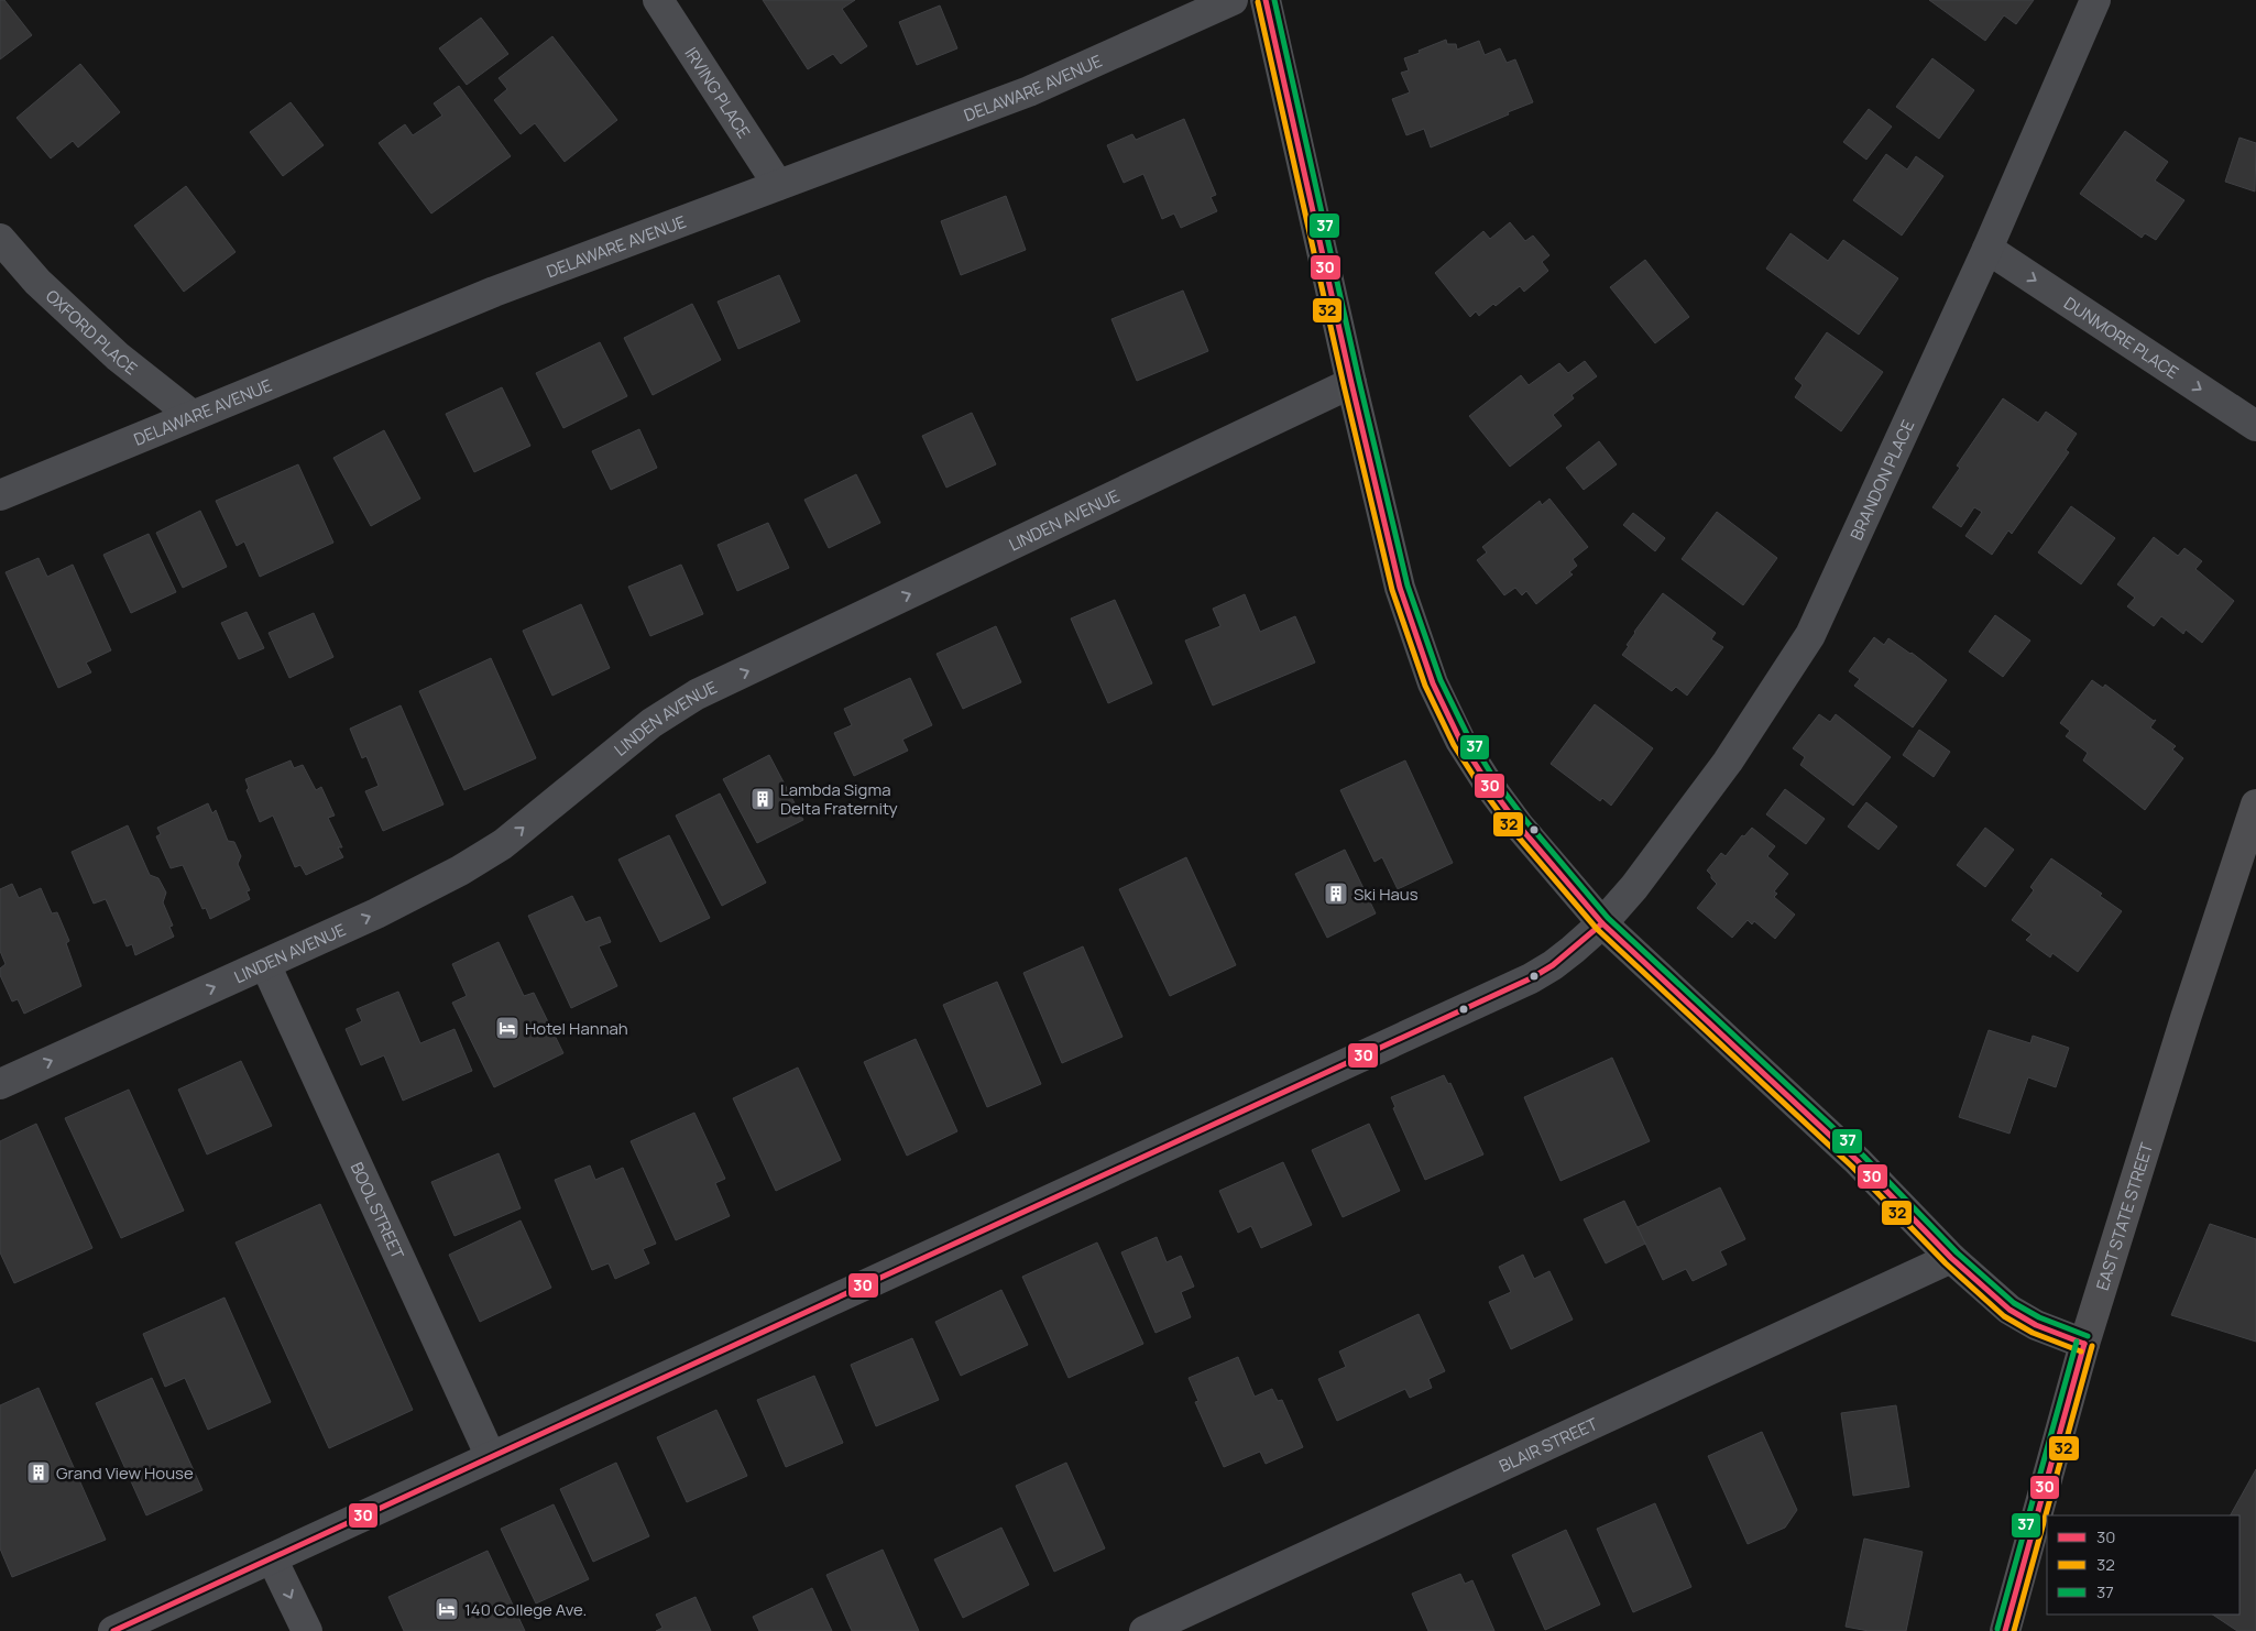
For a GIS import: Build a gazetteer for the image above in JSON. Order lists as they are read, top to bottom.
{
  "streets": {
    "highway": ["EAST STATE STREET"],
    "street": [
      "DELAWARE AVENUE",
      "IRVING PLACE",
      "OXFORD PLACE",
      "DUNMORE PLACE",
      "BRANDON PLACE",
      "LINDEN AVENUE",
      "BOOL STREET",
      "BLAIR STREET"
    ]
  },
  "crossings": [
    ["DELAWARE AVENUE", "IRVING PLACE"],
    ["DELAWARE AVENUE", "OXFORD PLACE"],
    ["DUNMORE PLACE", "BRANDON PLACE"],
    ["BRANDON PLACE", "BOOL STREET"],
    ["LINDEN AVENUE", "BOOL STREET"]
  ],
  "one_way": ["DUNMORE PLACE", "LINDEN AVENUE"],
  "places": {
    "building": ["Lambda Sigma Delta Fraternity", "Ski Haus", "Grand View House"],
    "hotel": ["Hotel Hannah", "140 College Ave."]
  },
  "lines": ["transit line 30", "transit line 37", "transit line 32"],
  "legend": ["30", "32", "37"]
}
